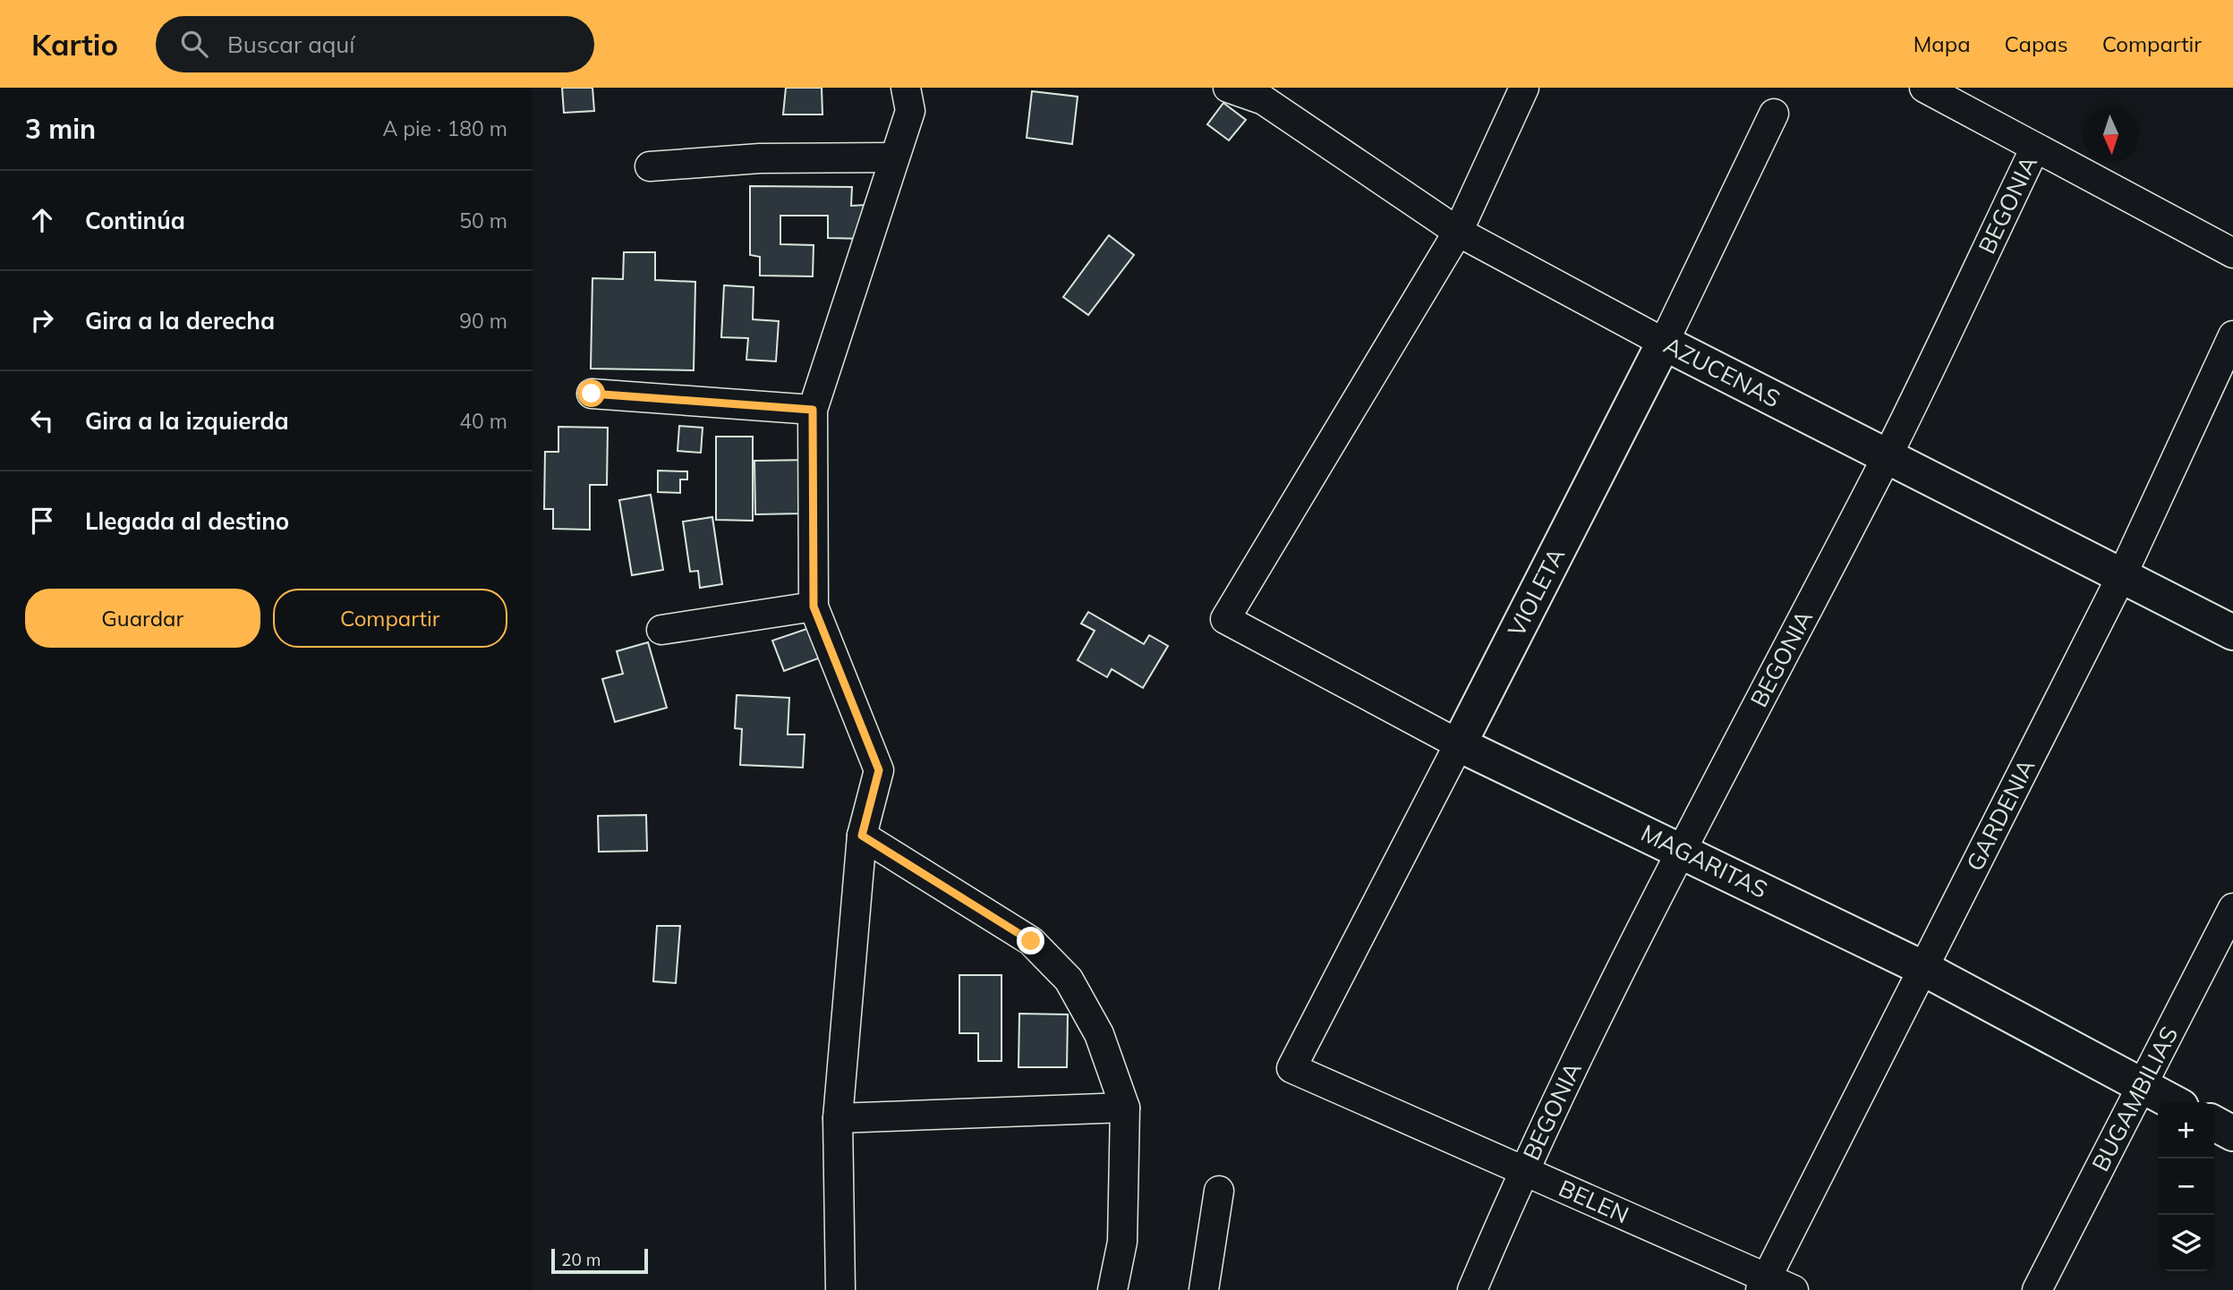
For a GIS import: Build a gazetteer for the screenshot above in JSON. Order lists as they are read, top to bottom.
{
  "streets": {
    "street": [
      "BEGONIA",
      "AZUCENAS",
      "VIOLETA",
      "GARDENIA",
      "MAGARITAS",
      "BUGAMBILIAS",
      "BELEN"
    ]
  },
  "crossings": [
    ["BEGONIA", "AZUCENAS"],
    ["BEGONIA", "MAGARITAS"],
    ["BEGONIA", "BELEN"],
    ["AZUCENAS", "VIOLETA"],
    ["AZUCENAS", "GARDENIA"],
    ["AZUCENAS", "MAGARITAS"],
    ["VIOLETA", "MAGARITAS"],
    ["VIOLETA", "BELEN"],
    ["GARDENIA", "MAGARITAS"],
    ["GARDENIA", "BELEN"],
    ["MAGARITAS", "BUGAMBILIAS"]
  ],
  "scale_bar": "20 m",
  "north": "bottom",
  "page": {
    "header": "Kartio",
    "search": "Buscar aquí",
    "nav": ["Mapa", "Capas", "Compartir"],
    "heading": ["3 min", "A pie · 180 m"],
    "list": [
      ["Continúa", "50 m"],
      ["Gira a la derecha", "90 m"],
      ["Gira a la izquierda", "40 m"],
      "Llegada al destino"
    ],
    "buttons": ["Guardar", "Compartir"],
    "map_buttons": ["+", "−"],
    "scale": "20 m"
  }
}
